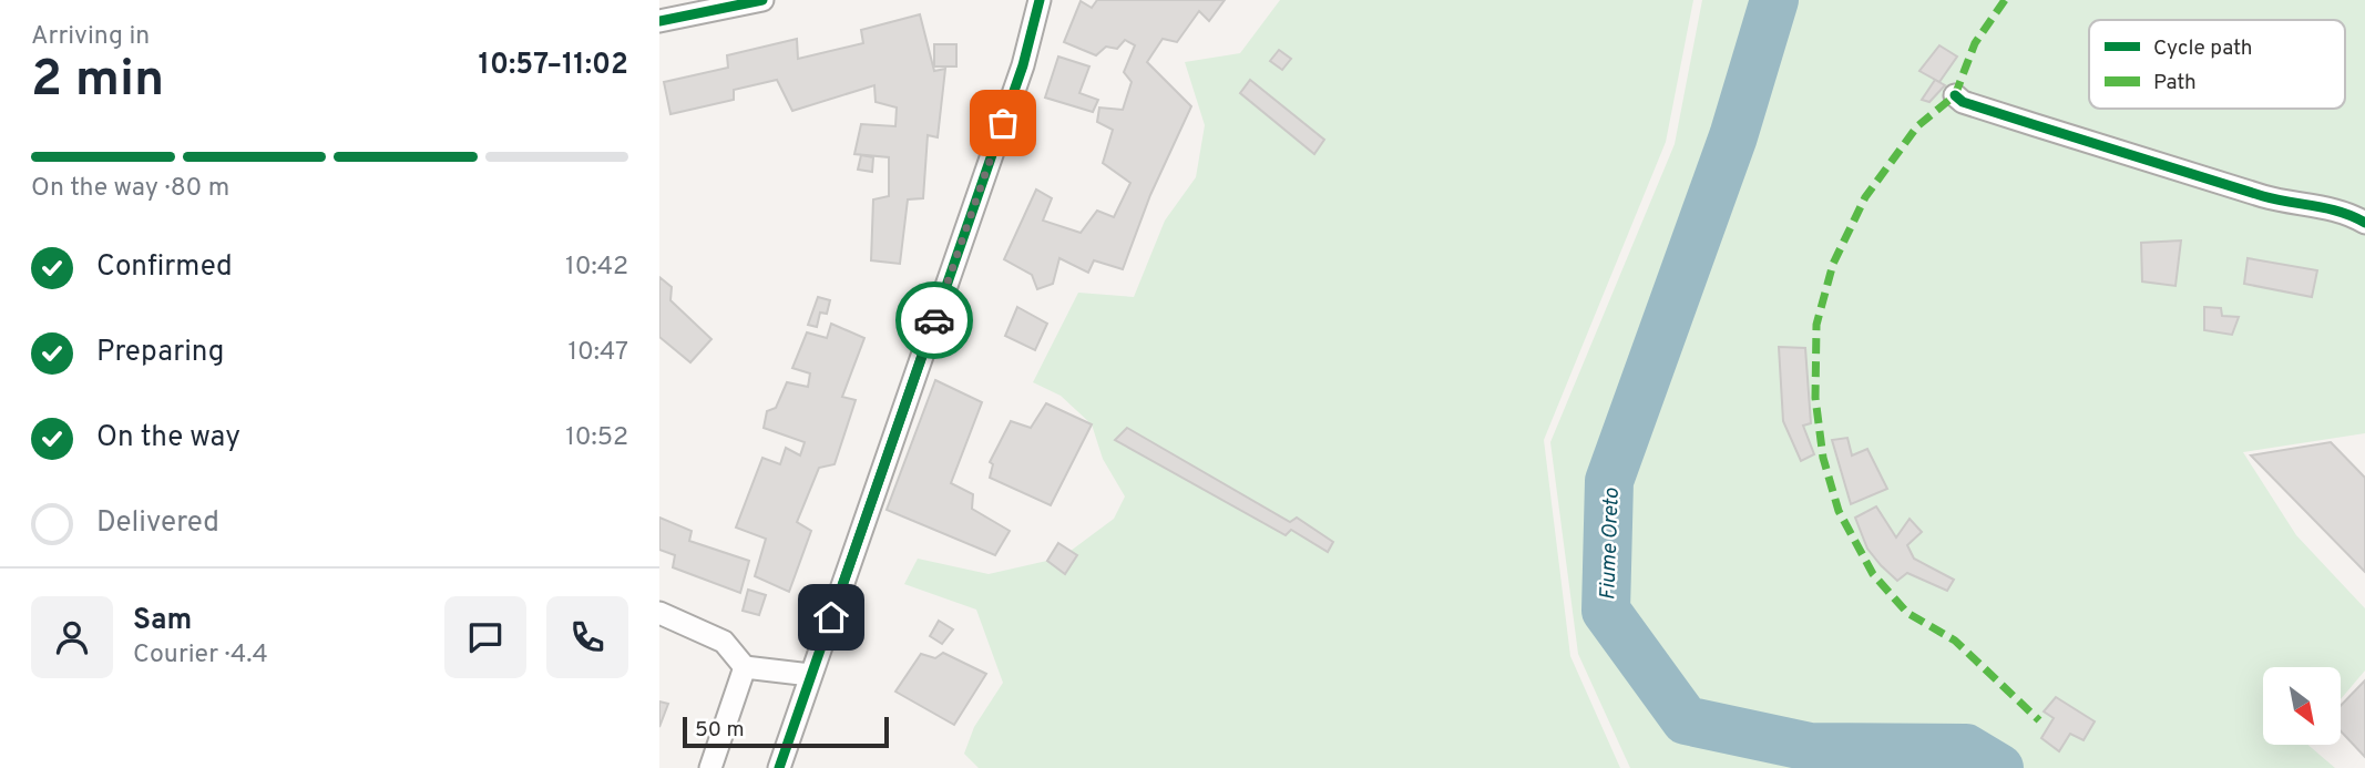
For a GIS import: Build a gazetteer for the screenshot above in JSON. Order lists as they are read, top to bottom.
{
  "water": ["Fiume Oreto"],
  "legend": ["Cycle path", "Path"],
  "scale_bar": "50 m",
  "north": "bottom right",
  "page": {
    "heading": ["2 min", "Arriving in", "10:57–11:02"],
    "panel": ["Sam", "Courier · 4.4"],
    "bar": "On the way · 80 m",
    "list": [
      ["Confirmed", "10:42"],
      ["Preparing", "10:47"],
      ["On the way", "10:52"],
      "Delivered"
    ],
    "scale": "50 m"
  }
}
